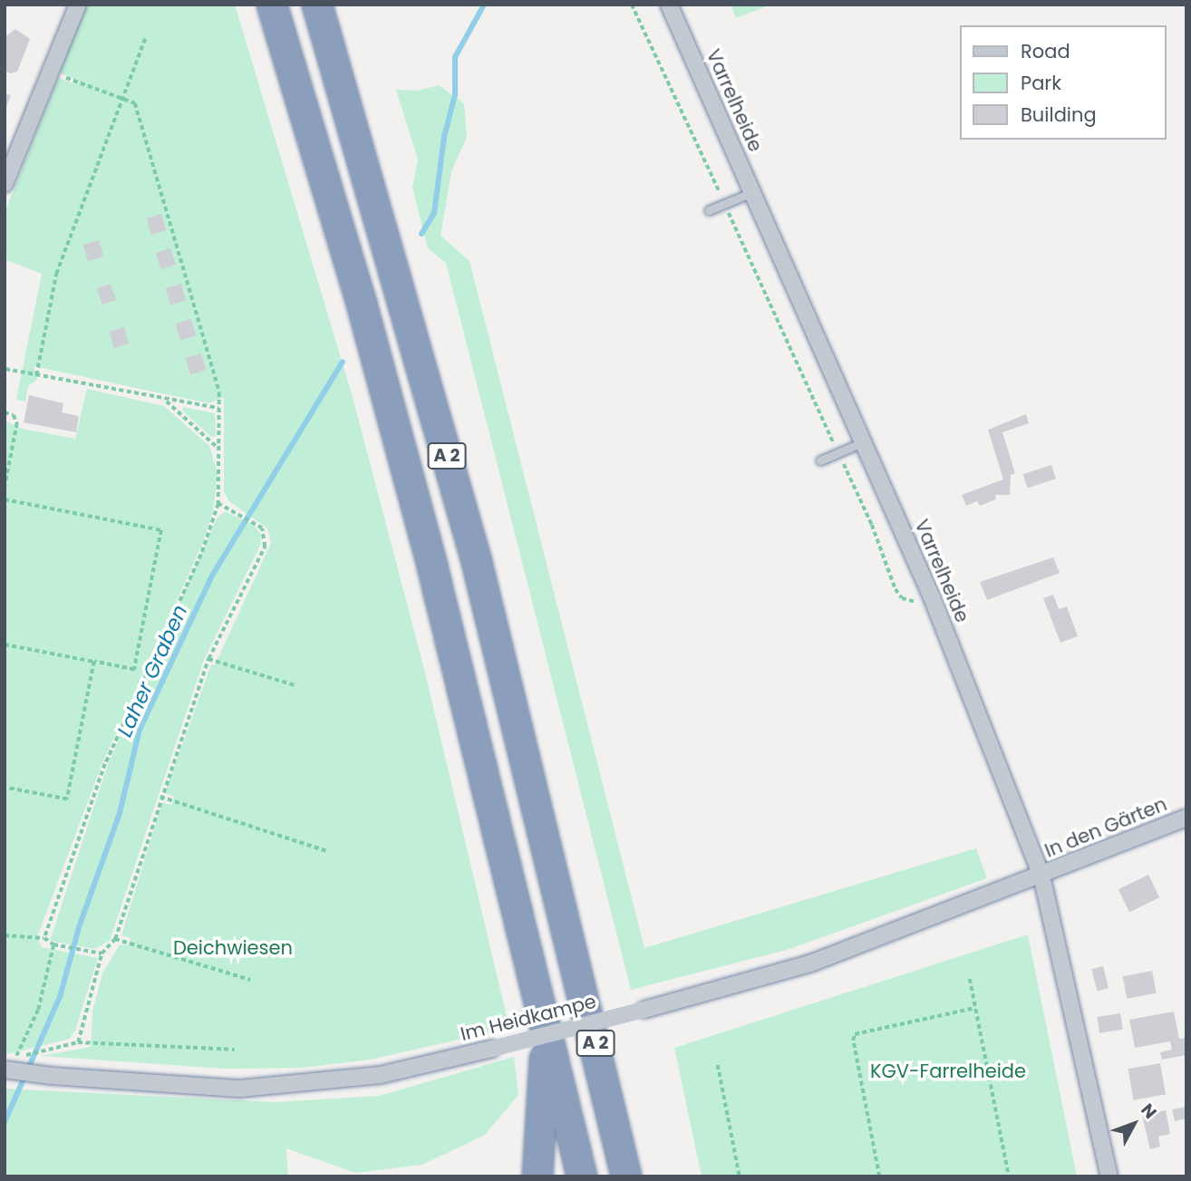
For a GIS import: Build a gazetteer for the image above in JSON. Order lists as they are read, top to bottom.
{
  "streets": {
    "highway": ["A 2"],
    "street": ["Varrelheide", "In den Gärten", "Im Heidkampe"]
  },
  "crossings": [
    ["Varrelheide", "In den Gärten"],
    ["Varrelheide", "Im Heidkampe"],
    ["In den Gärten", "Im Heidkampe"]
  ],
  "water": ["Laher Graben"],
  "parks": ["Deichwiesen", "KGV-Farrelheide"],
  "legend": ["Road", "Park", "Building"],
  "north": "top right"
}
